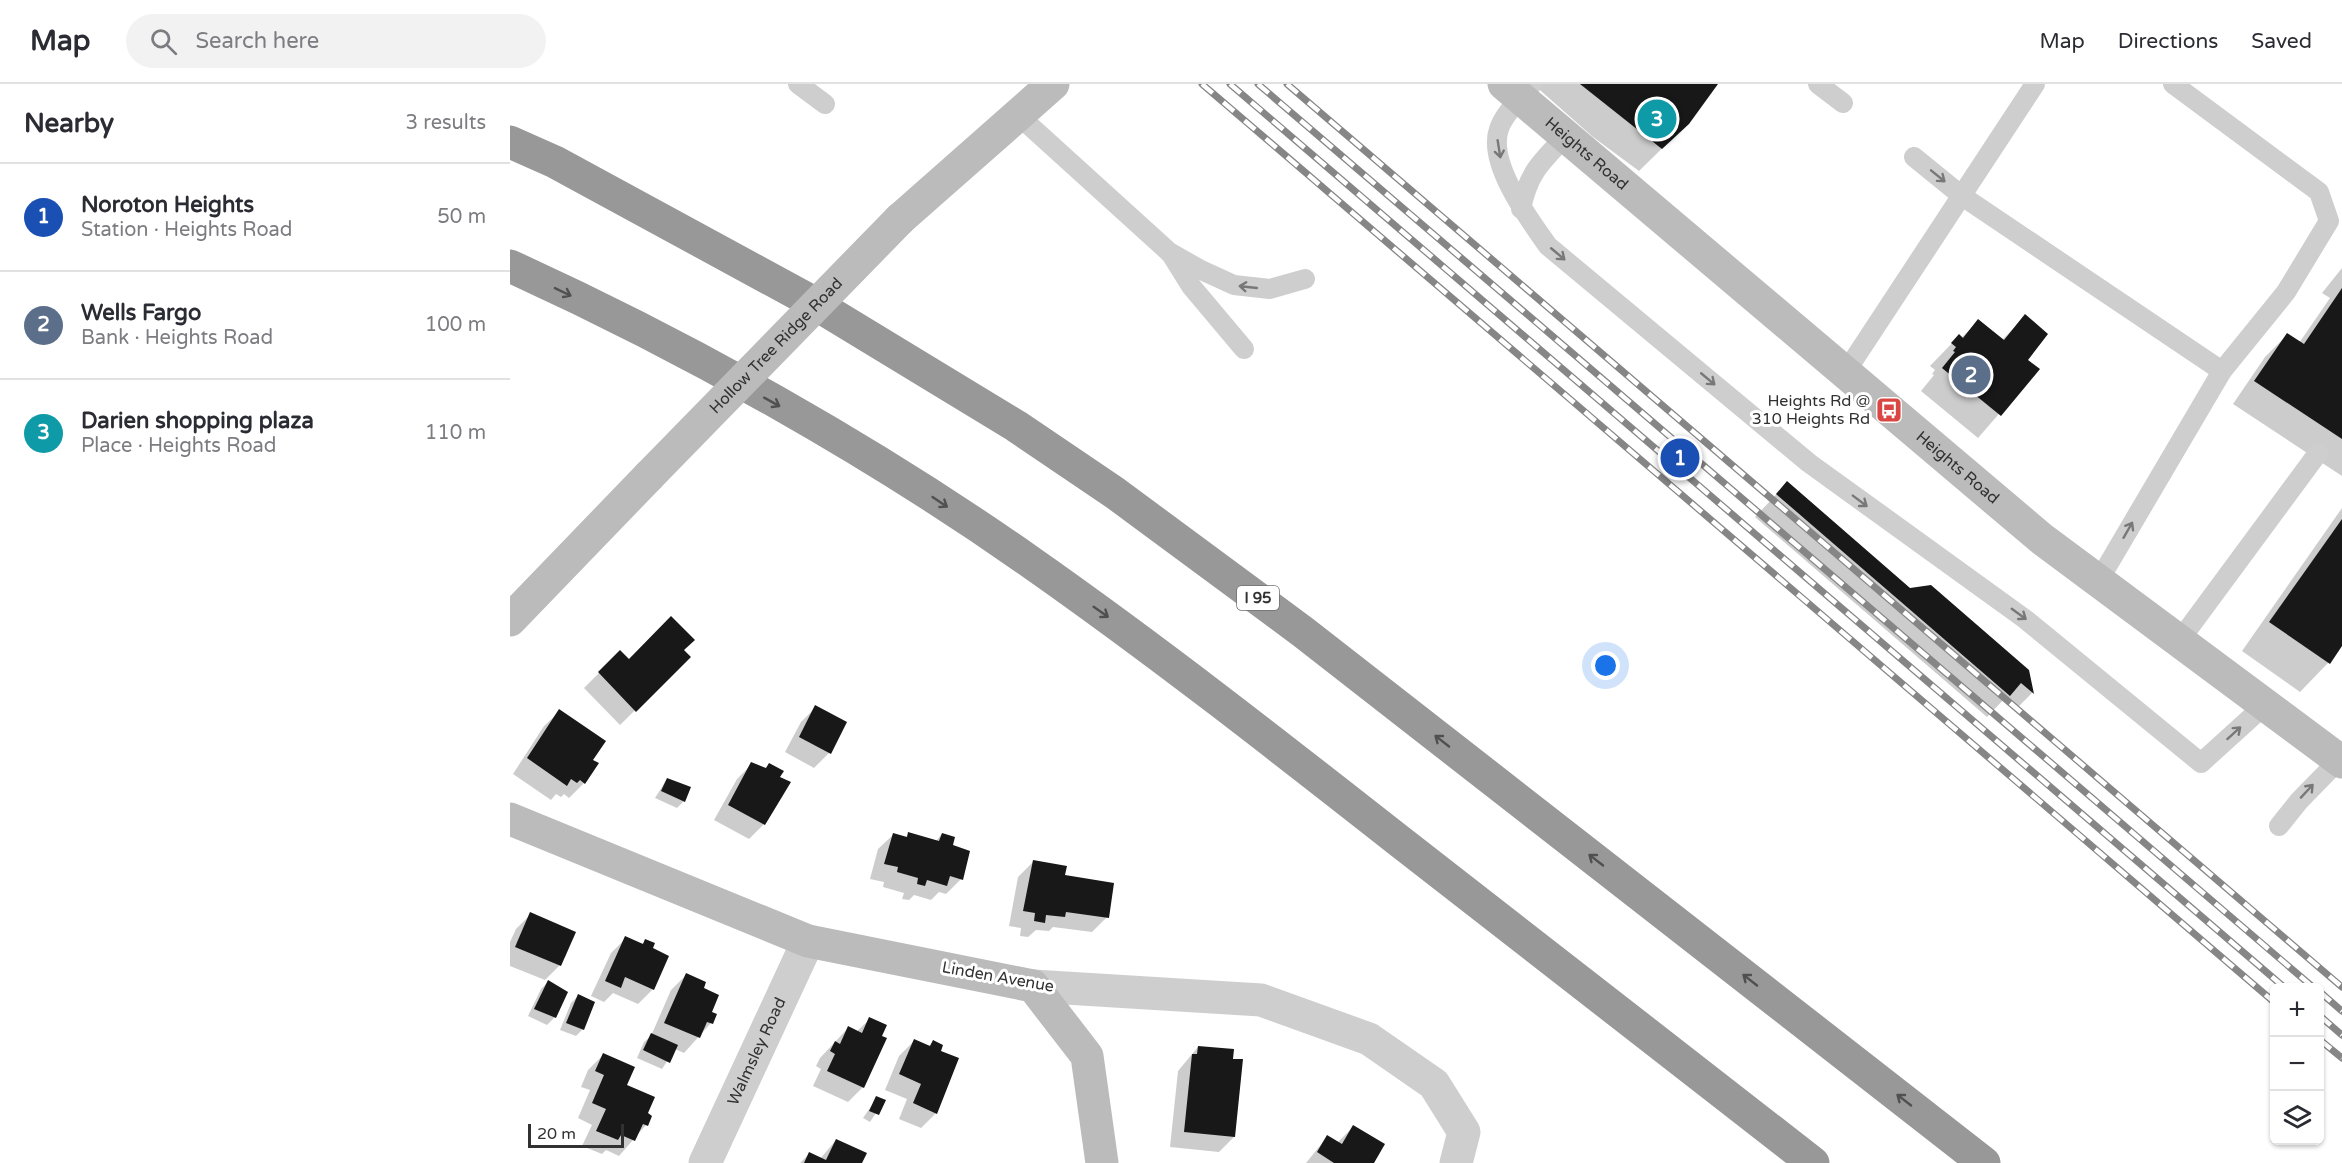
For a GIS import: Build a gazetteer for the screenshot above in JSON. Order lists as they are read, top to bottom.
{
  "streets": {
    "highway": ["I 95"],
    "street": [
      "Heights Road",
      "Hollow Tree Ridge Road",
      "Linden Avenue",
      "Walmsley Road"
    ]
  },
  "crossings": [
    ["Linden Avenue", "Walmsley Road"]
  ],
  "places": {
    "bus stop": ["Heights Rd @ 310 Heights Rd"]
  },
  "scale_bar": "20 m",
  "page": {
    "header": "Map",
    "search": "Search here",
    "nav": ["Map", "Directions", "Saved"],
    "heading": ["Nearby", "3 results"],
    "pins": ["3", "2", "1"],
    "list": [
      {
        "mark": "1",
        "name": "Noroton Heights",
        "note": "Station · Heights Road",
        "value": "50 m"
      },
      {
        "mark": "2",
        "name": "Wells Fargo",
        "note": "Bank · Heights Road",
        "value": "100 m"
      },
      {
        "mark": "3",
        "name": "Darien shopping plaza",
        "note": "Place · Heights Road",
        "value": "110 m"
      }
    ],
    "map_buttons": ["+", "−"],
    "scale": "20 m"
  }
}
